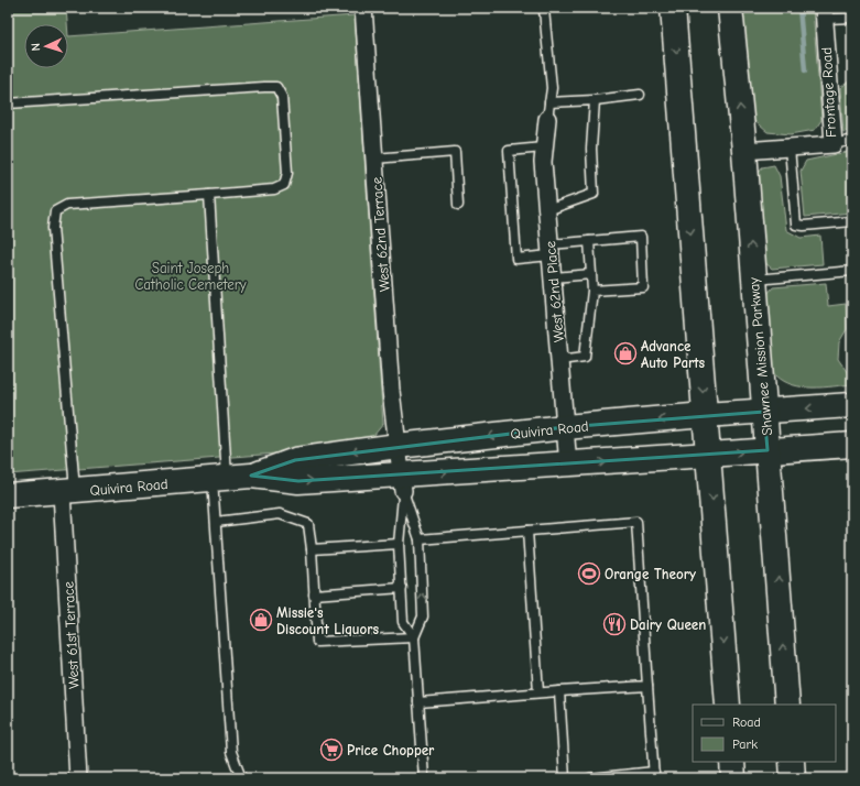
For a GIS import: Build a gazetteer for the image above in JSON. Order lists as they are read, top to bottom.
{
  "streets": {
    "main road": ["Shawnee Mission Parkway", "Quivira Road"],
    "street": [
      "Frontage Road",
      "West 62nd Terrace",
      "West 62nd Place",
      "West 61st Terrace"
    ]
  },
  "crossings": [
    ["Frontage Road", "Shawnee Mission Parkway"],
    ["West 62nd Terrace", "Quivira Road"],
    ["West 62nd Place", "Quivira Road"],
    ["Shawnee Mission Parkway", "Quivira Road"],
    ["Quivira Road", "West 61st Terrace"]
  ],
  "parks": ["Saint Joseph Catholic Cemetery"],
  "places": {
    "shop": ["Advance Auto Parts", "Missie's Discount Liquors"],
    "sports": ["Orange Theory"],
    "restaurant": ["Dairy Queen"],
    "supermarket": ["Price Chopper"]
  },
  "legend": ["Road", "Park"],
  "north": "left"
}
